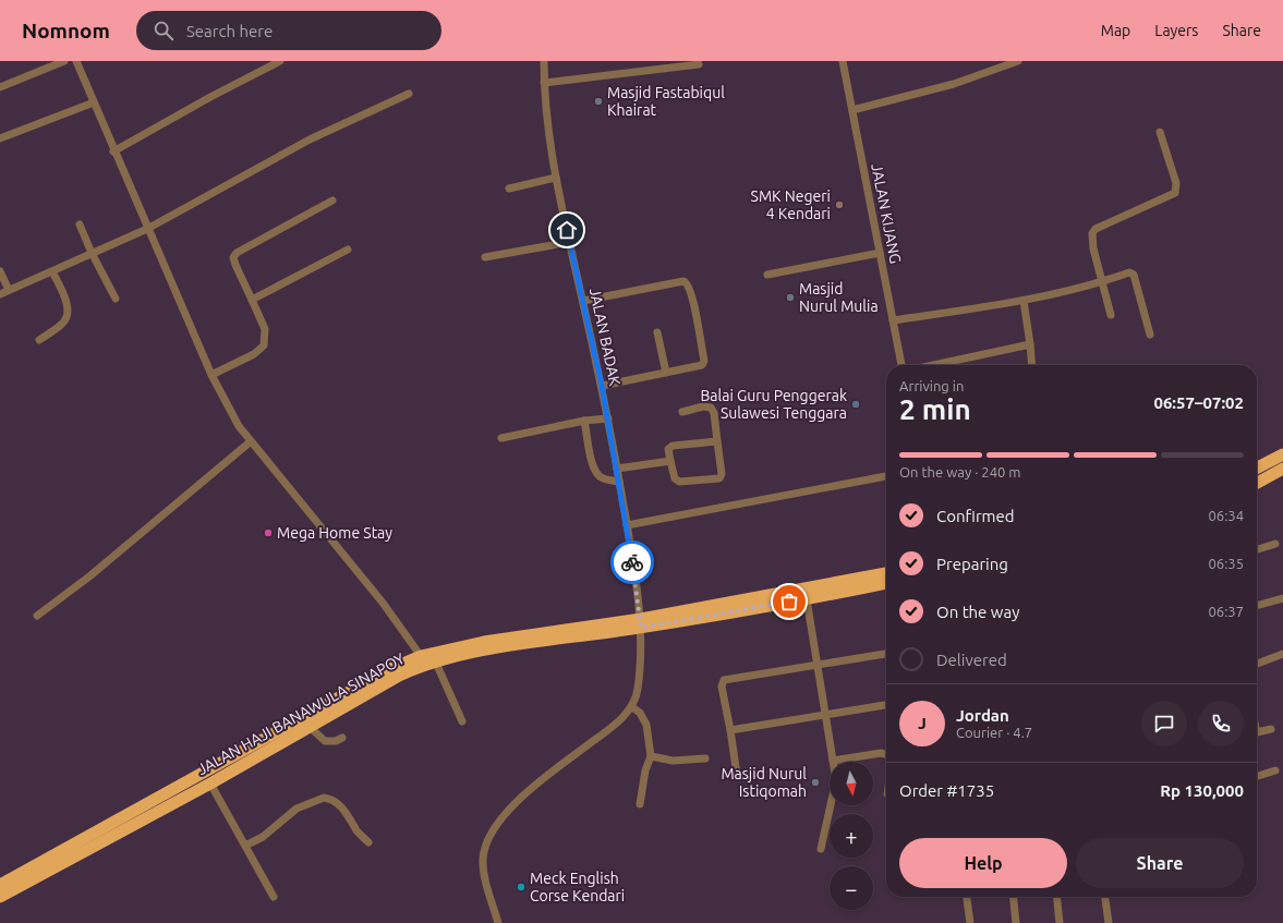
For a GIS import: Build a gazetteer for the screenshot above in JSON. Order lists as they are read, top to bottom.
{
  "streets": {
    "highway": ["JALAN HAJI BANAWULA SINAPOY"],
    "street": ["JALAN KIJANG", "JALAN BADAK"]
  },
  "crossings": [
    ["JALAN BADAK", "JALAN HAJI BANAWULA SINAPOY"]
  ],
  "places": [
    "Masjid Fastabiqul Khairat",
    "SMK Negeri 4 Kendari",
    "Masjid Nurul Mulia",
    "Balai Guru Penggerak Sulawesi Tenggara",
    "Mega Home Stay",
    "Masjid Nurul Istiqomah",
    "Meck English Corse Kendari"
  ],
  "north": "bottom",
  "page": {
    "header": "Nomnom",
    "search": "Search here",
    "nav": ["Map", "Layers", "Share"],
    "heading": ["2 min", "Arriving in", "06:57–07:02"],
    "panel": [
      "Jordan",
      "Courier · 4.7",
      "Order #1735",
      "Rp 130,000"
    ],
    "bar": "On the way · 240 m",
    "list": [
      ["Confirmed", "06:34"],
      ["Preparing", "06:35"],
      ["On the way", "06:37"],
      "Delivered"
    ],
    "round": "J",
    "map_buttons": ["+", "−"],
    "buttons": ["Help", "Share"]
  }
}
